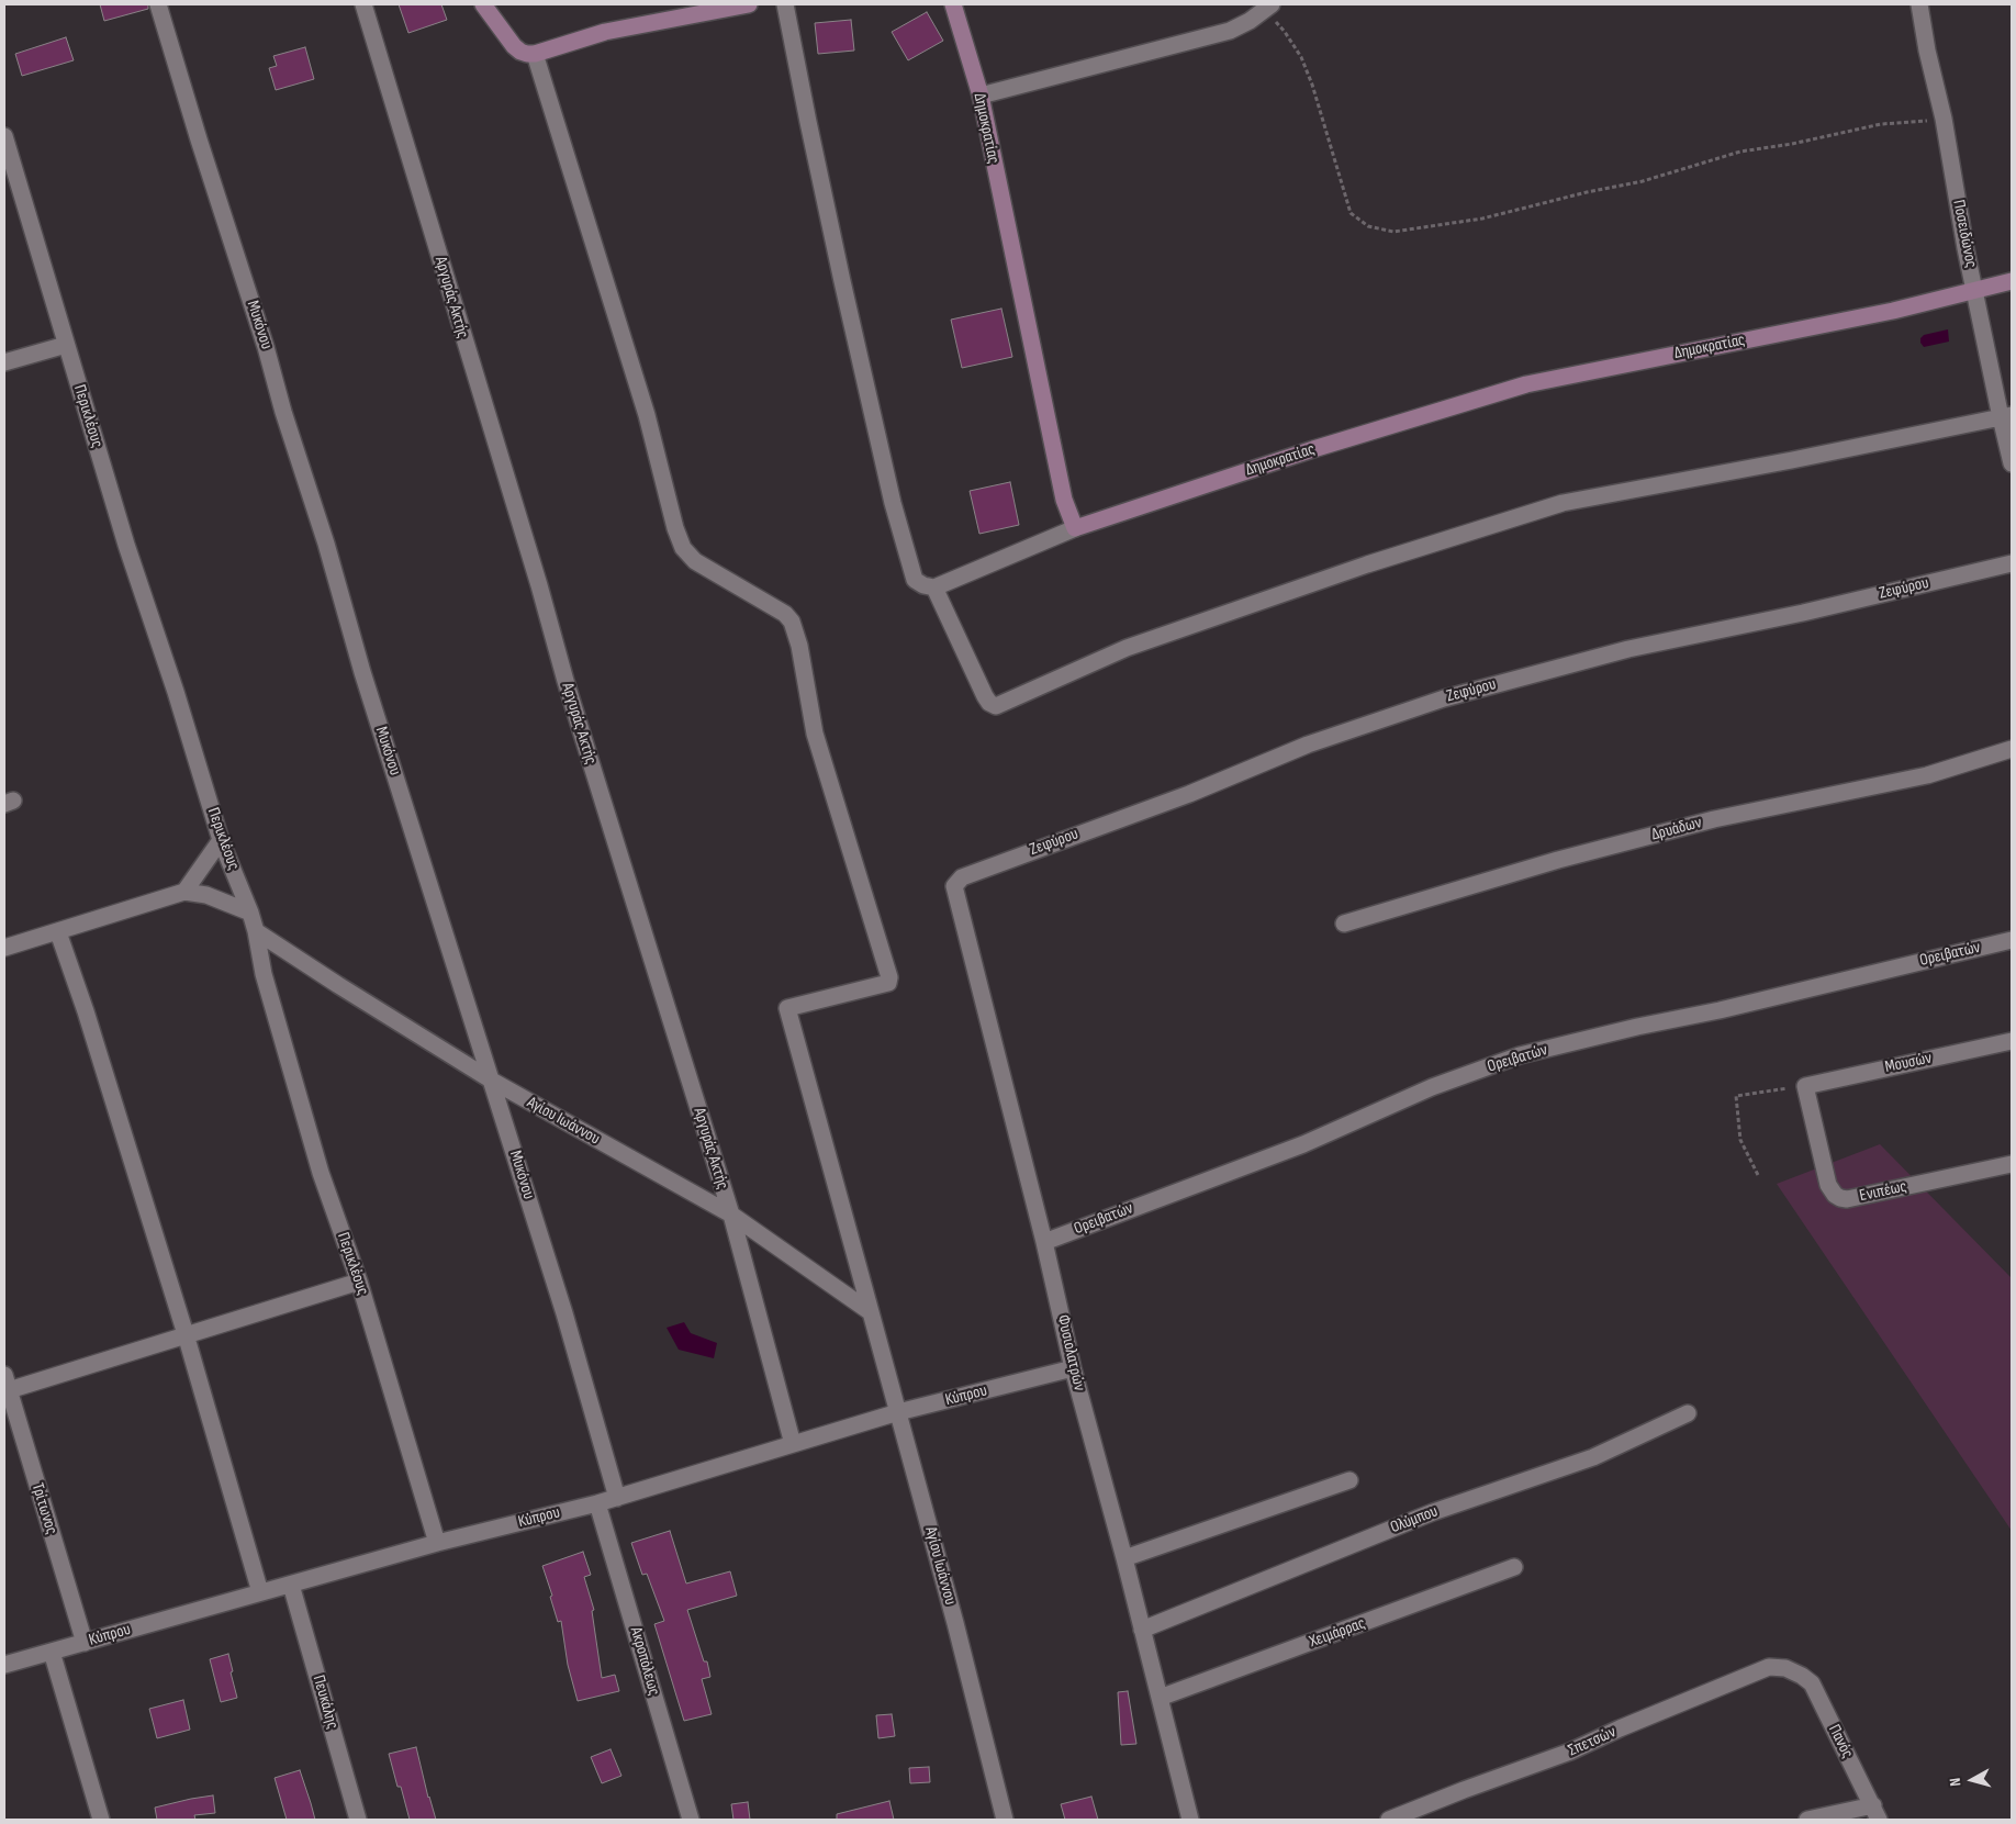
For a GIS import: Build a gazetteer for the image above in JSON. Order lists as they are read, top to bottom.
{
  "streets": {
    "street": [
      "Δημοκρατίας",
      "Ποσειδώνος",
      "Αργυράς Ακτής",
      "Μυκόνου",
      "Περικλέους",
      "Ζεφύρου",
      "Δρυάδων",
      "Ορειβατών",
      "Μουσών",
      "Αγίου Ιωάννου",
      "Ενιπέως",
      "Φυσιολατρών",
      "Κύπρου",
      "Τρίτωνος",
      "Ολύμπου",
      "Χειμάρρας",
      "Ακροπόλεως",
      "Πευκάλης",
      "Σπετσών",
      "Πανός"
    ]
  },
  "crossings": [
    ["Δημοκρατίας", "Ποσειδώνος"],
    ["Αργυράς Ακτής", "Αγίου Ιωάννου"],
    ["Αργυράς Ακτής", "Κύπρου"],
    ["Μυκόνου", "Αγίου Ιωάννου"],
    ["Μυκόνου", "Κύπρου"],
    ["Περικλέους", "Αγίου Ιωάννου"],
    ["Περικλέους", "Κύπρου"],
    ["Ζεφύρου", "Φυσιολατρών"],
    ["Ορειβατών", "Φυσιολατρών"],
    ["Μουσών", "Ενιπέως"],
    ["Αγίου Ιωάννου", "Κύπρου"],
    ["Φυσιολατρών", "Κύπρου"],
    ["Φυσιολατρών", "Ολύμπου"],
    ["Φυσιολατρών", "Χειμάρρας"],
    ["Κύπρου", "Τρίτωνος"],
    ["Κύπρου", "Ακροπόλεως"],
    ["Κύπρου", "Πευκάλης"],
    ["Σπετσών", "Πανός"]
  ],
  "north": "left"
}
